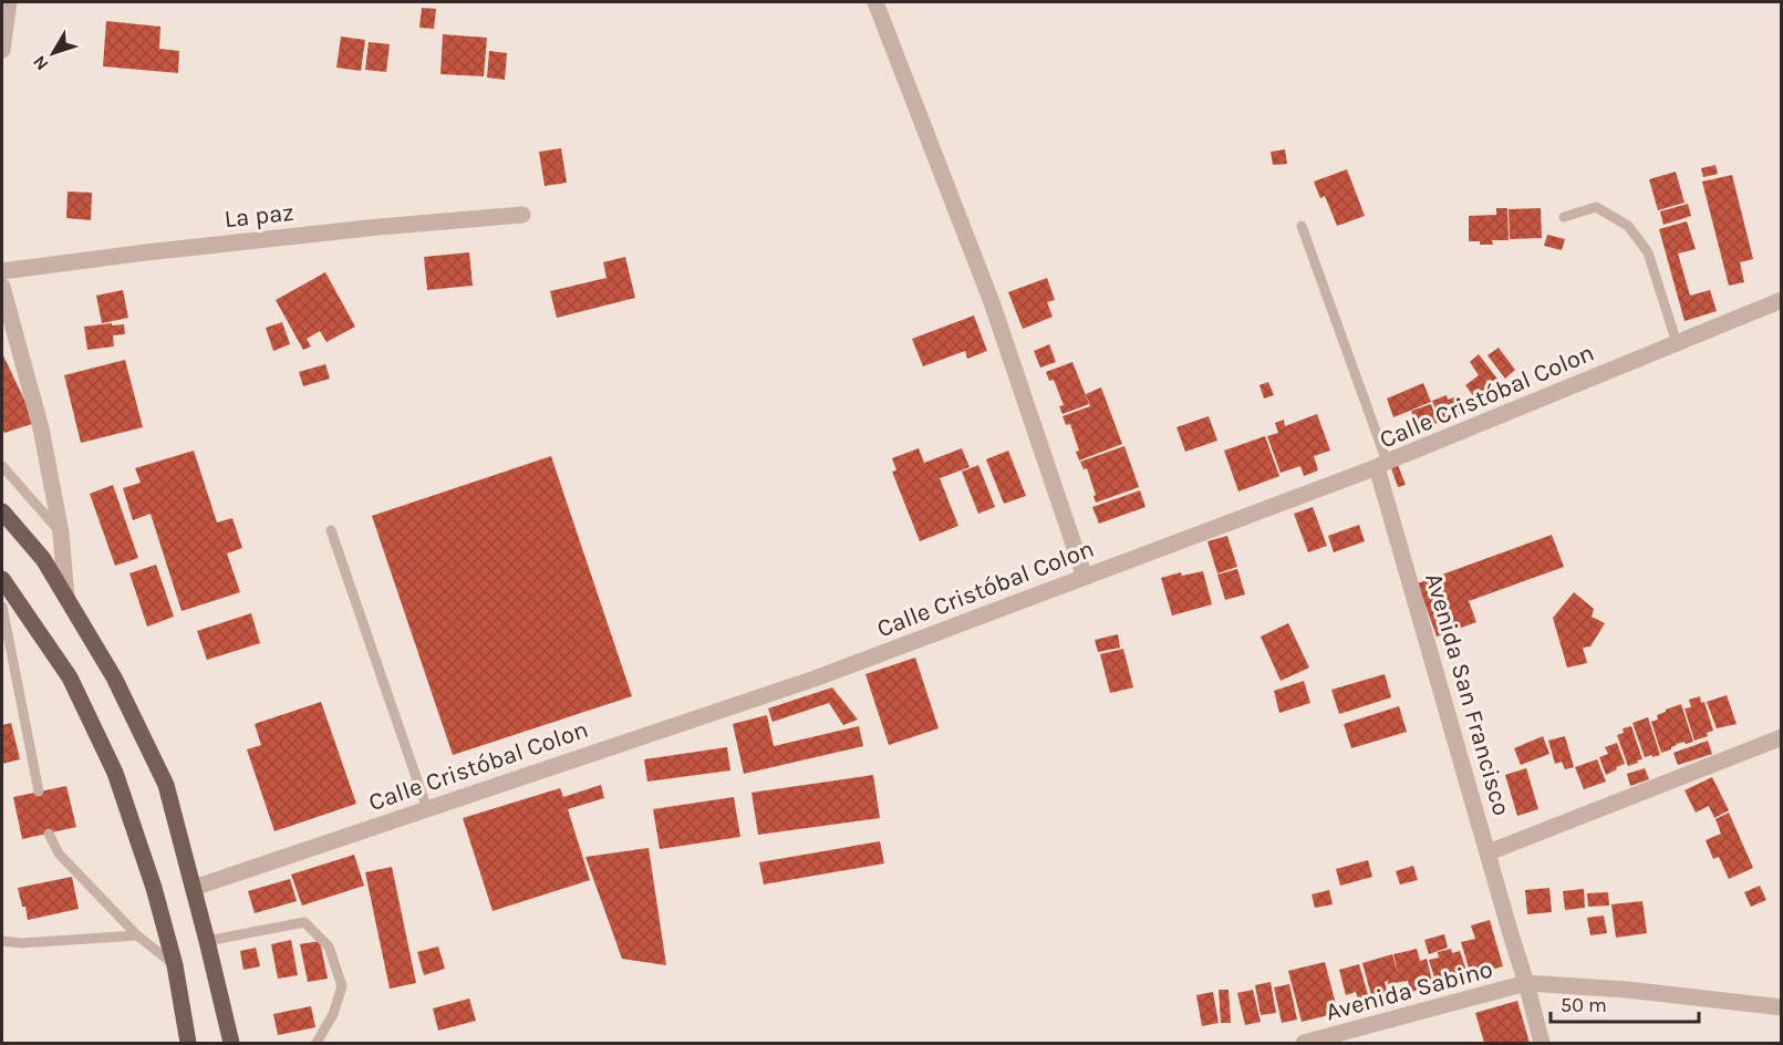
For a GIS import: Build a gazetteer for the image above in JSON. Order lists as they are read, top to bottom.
{
  "streets": {
    "street": [
      "La paz",
      "Calle Cristóbal Colon",
      "Avenida San Francisco",
      "Avenida Sabino"
    ]
  },
  "crossings": [
    ["Calle Cristóbal Colon", "Avenida San Francisco"],
    ["Avenida San Francisco", "Avenida Sabino"]
  ],
  "scale_bar": "50 m",
  "north": "bottom left"
}
